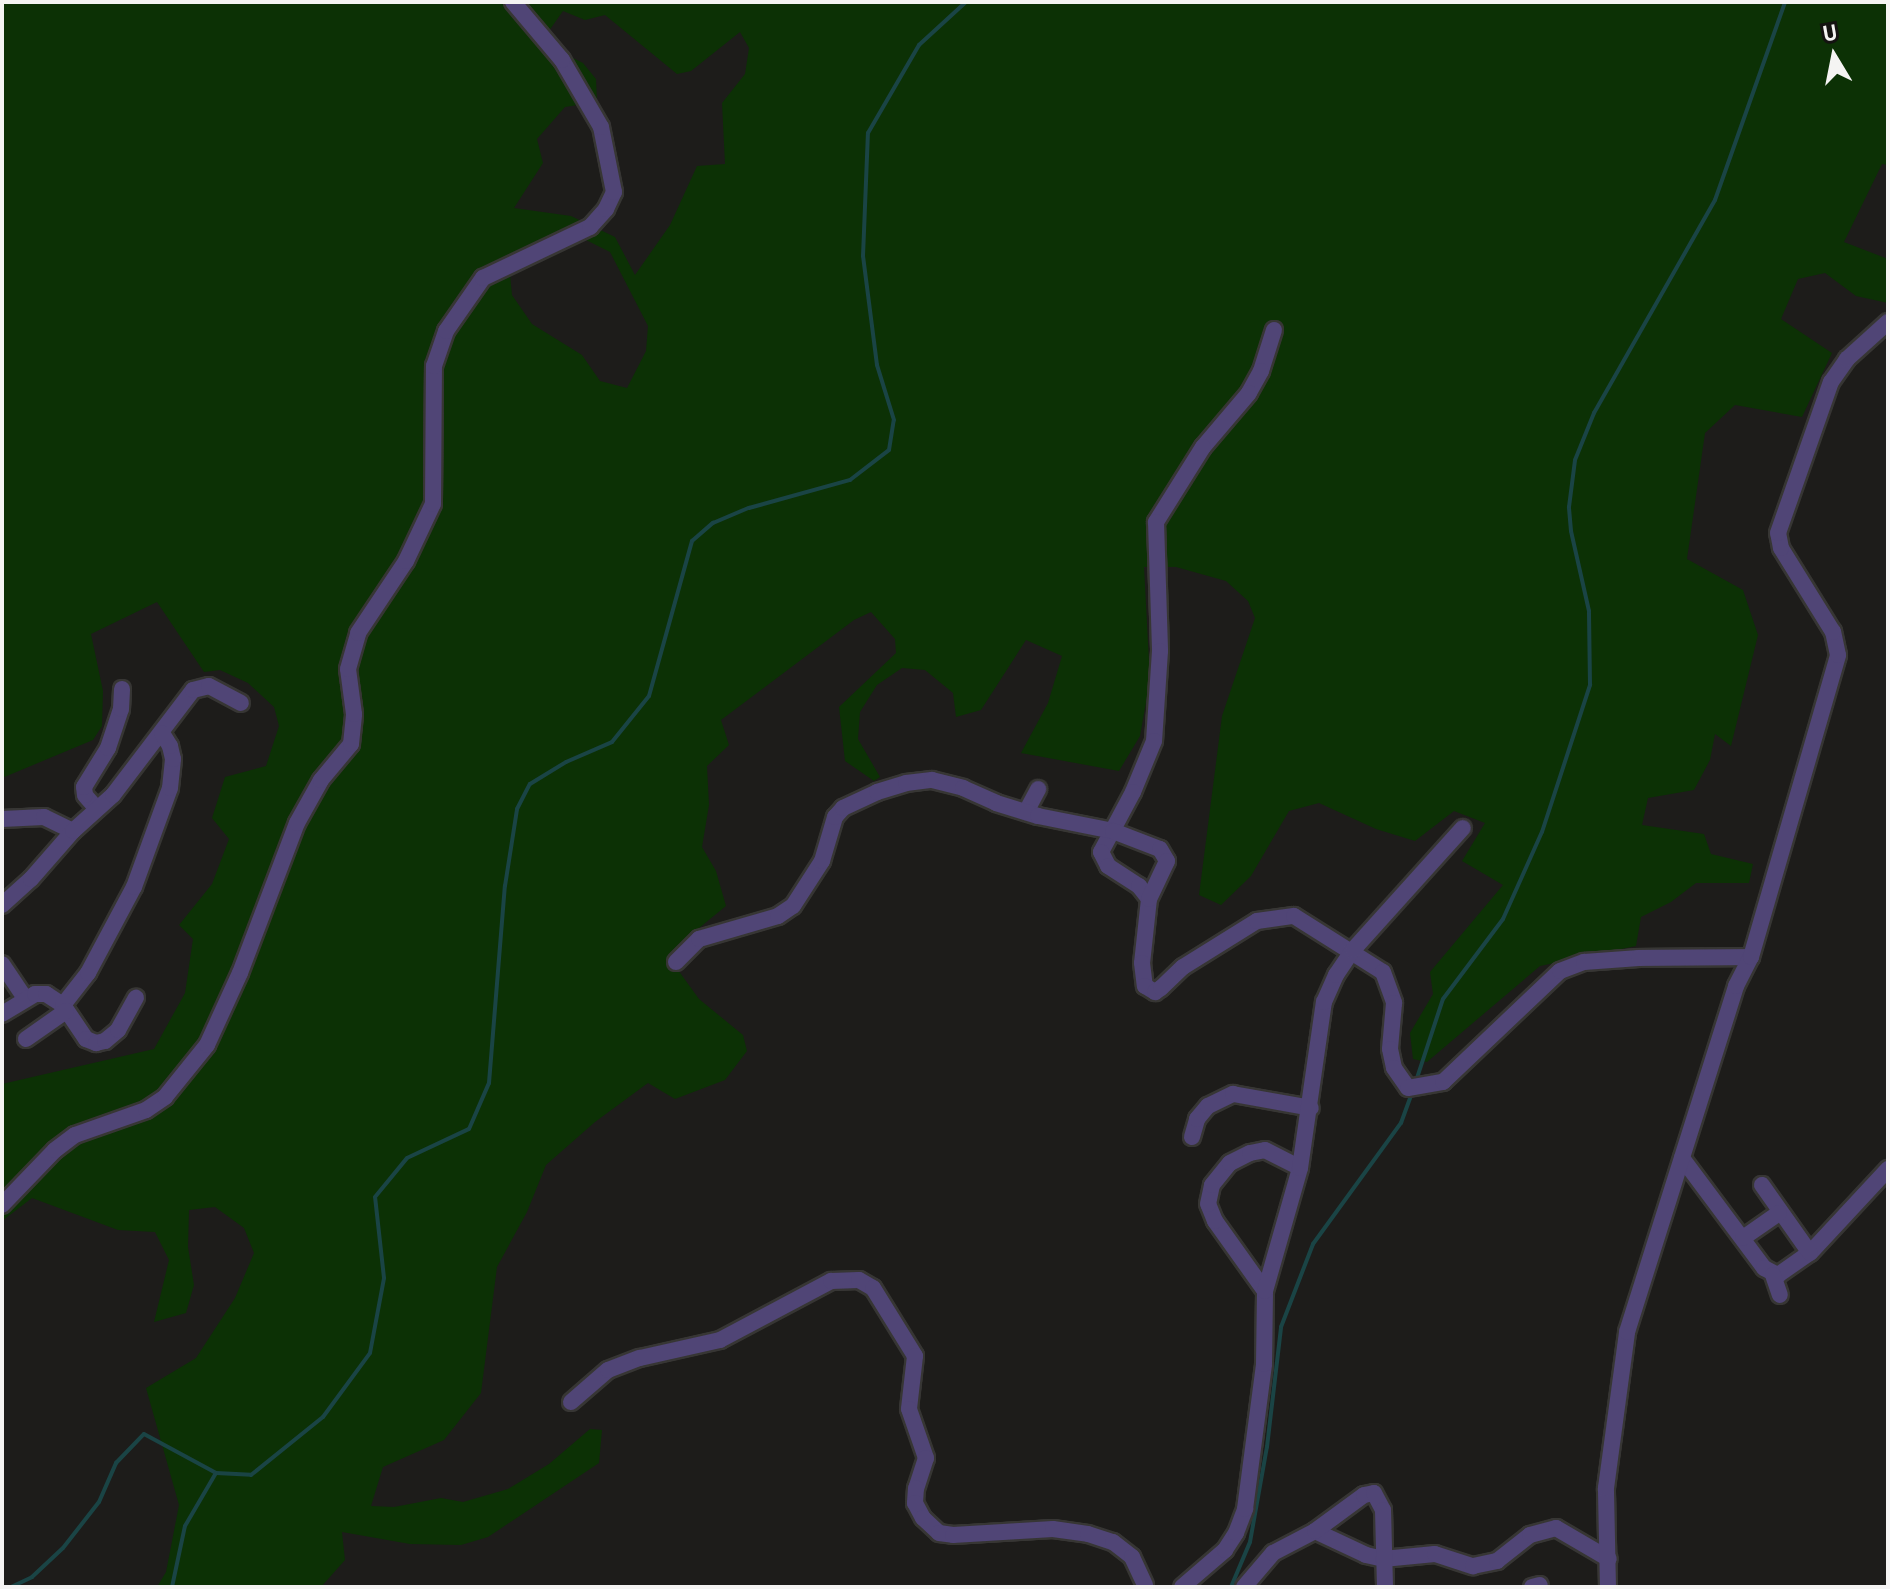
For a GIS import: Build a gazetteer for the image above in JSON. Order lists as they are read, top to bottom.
{
  "north": "top"
}
